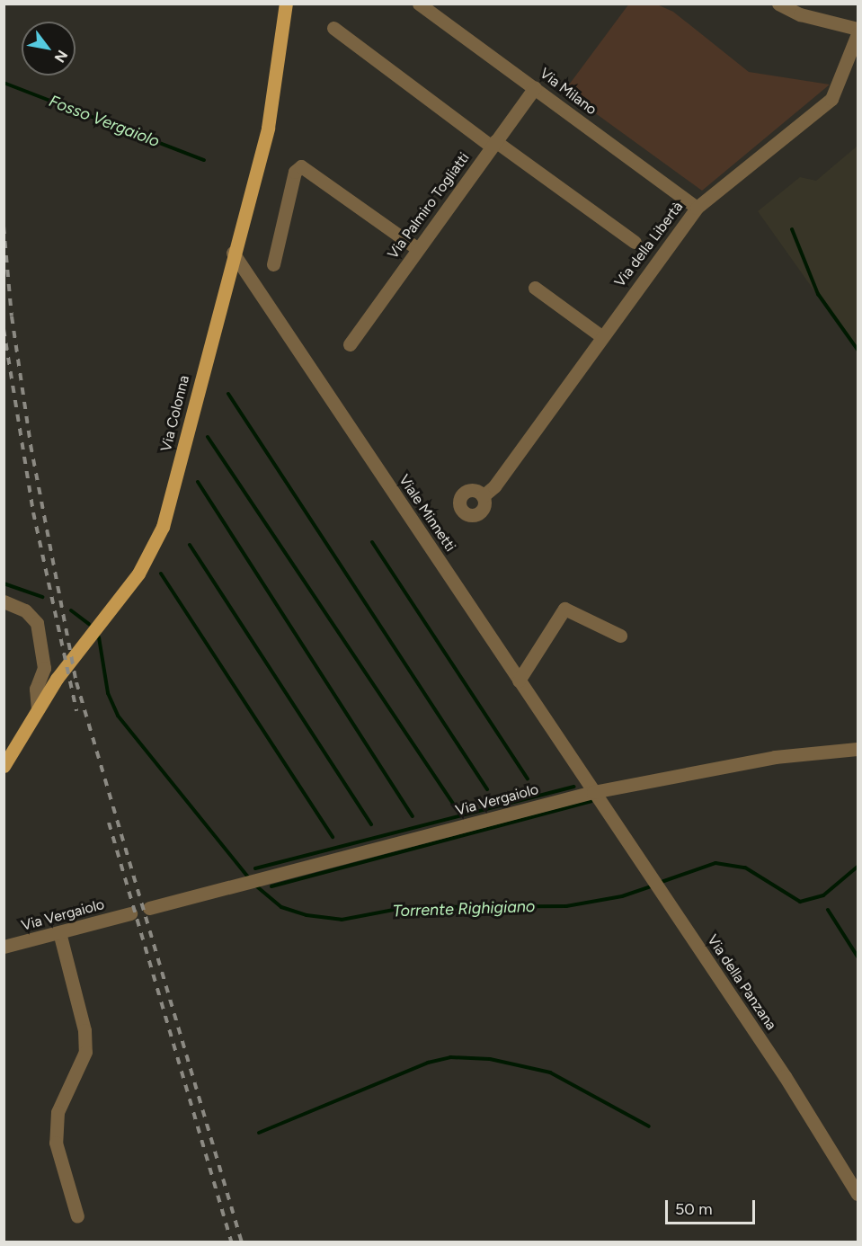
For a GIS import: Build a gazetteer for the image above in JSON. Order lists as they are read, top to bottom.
{
  "streets": {
    "main road": ["Via Colonna"],
    "street": [
      "Via Milano",
      "Via Palmiro Togliatti",
      "Via della Libertà",
      "Viale Minnetti",
      "Via Vergaiolo",
      "Via della Panzana"
    ]
  },
  "crossings": [
    ["Via Milano", "Via Palmiro Togliatti"],
    ["Via Milano", "Via della Libertà"],
    ["Via Colonna", "Viale Minnetti"],
    ["Viale Minnetti", "Via Vergaiolo"],
    ["Viale Minnetti", "Via della Panzana"],
    ["Via Vergaiolo", "Via della Panzana"]
  ],
  "water": ["Fosso Vergaiolo", "Torrente Righigiano"],
  "scale_bar": "50 m",
  "north": "bottom right"
}
